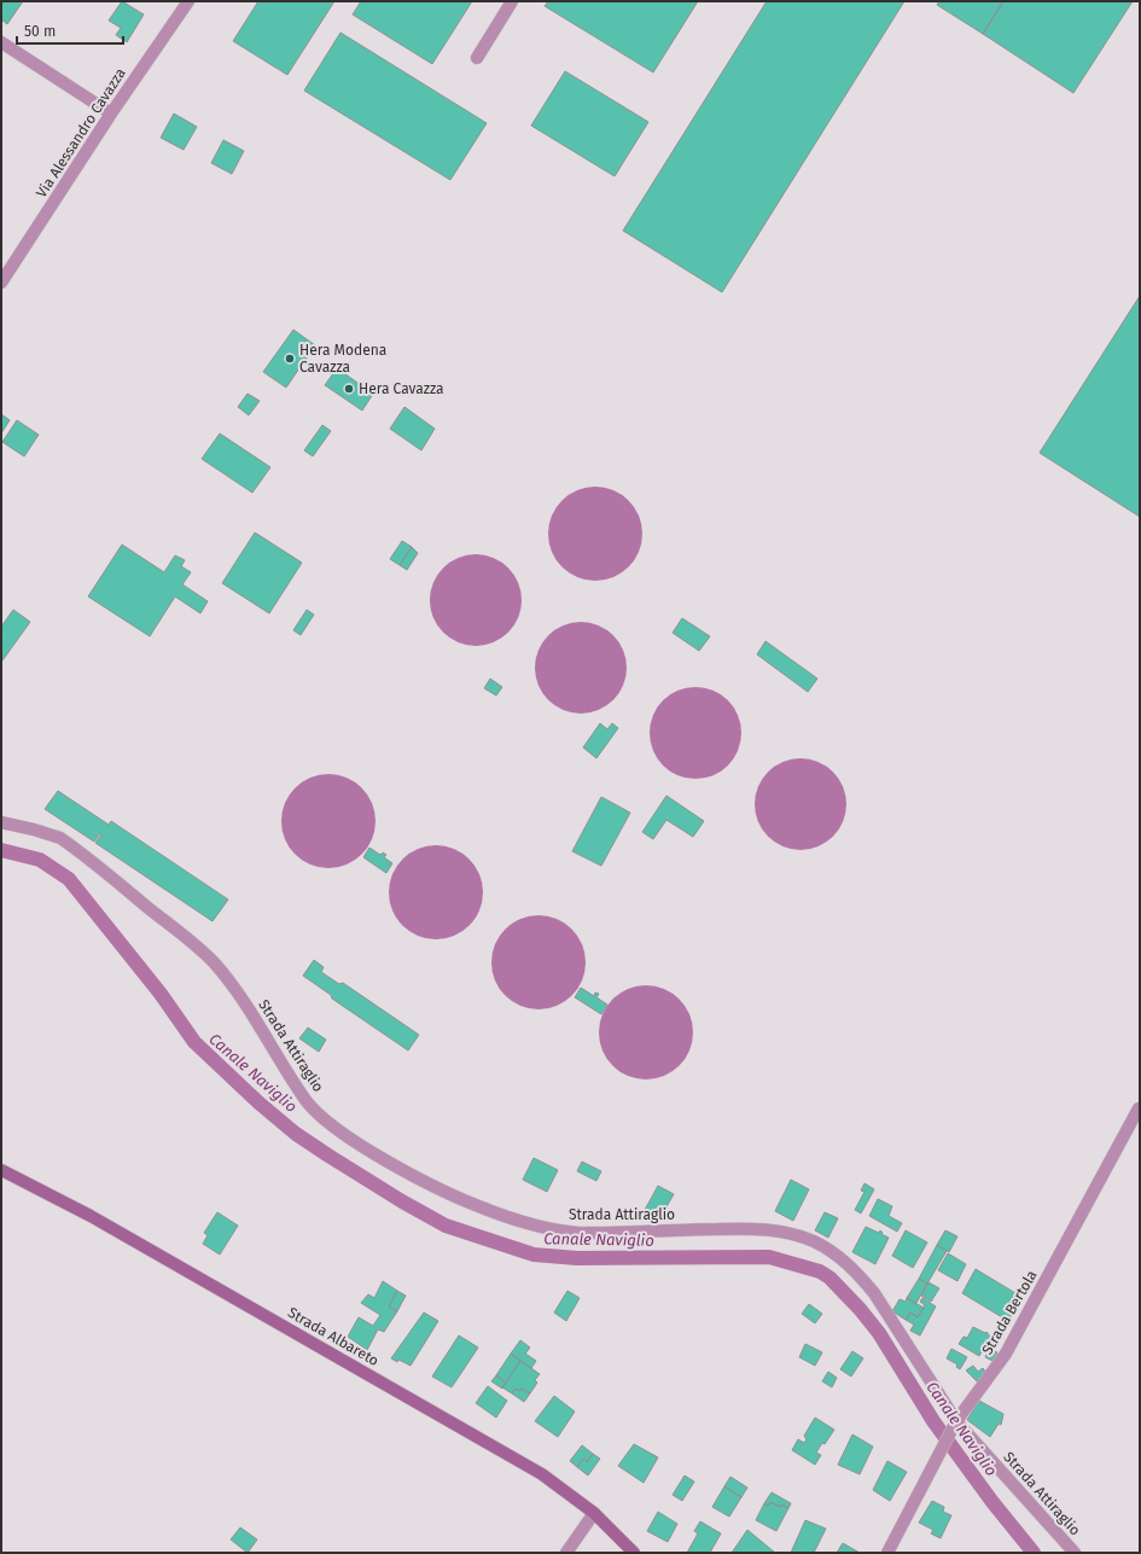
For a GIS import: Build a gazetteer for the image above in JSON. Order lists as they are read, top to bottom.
{
  "streets": {
    "street": [
      "Via Alessandro Cavazza",
      "Strada Attiraglio",
      "Strada Bertola",
      "Strada Albareto"
    ]
  },
  "crossings": [
    ["Strada Attiraglio", "Strada Bertola"]
  ],
  "water": ["Canale Naviglio"],
  "places": ["Hera Modena Cavazza", "Hera Cavazza"],
  "scale_bar": "50 m"
}
